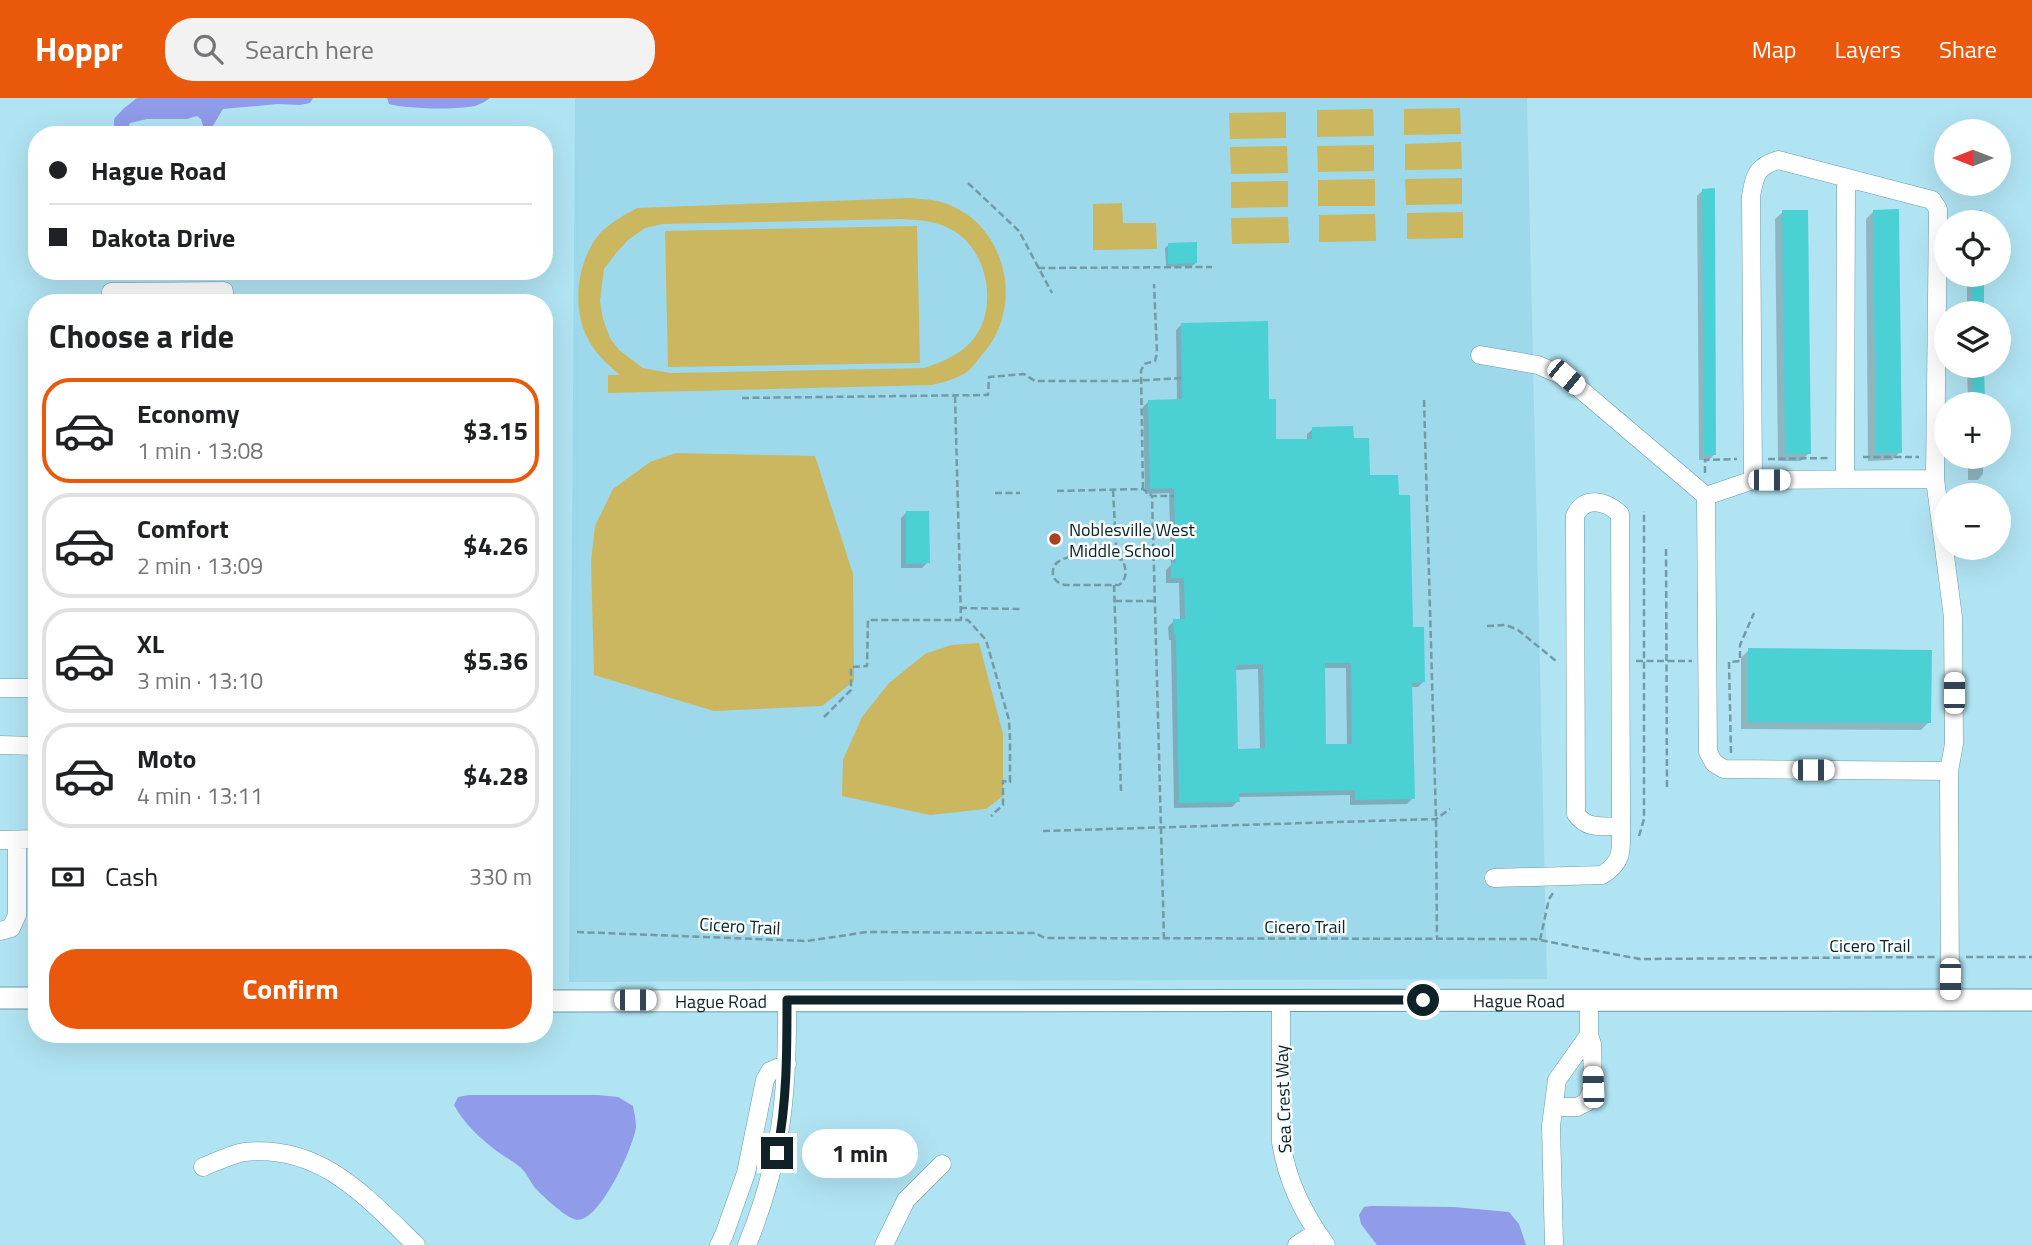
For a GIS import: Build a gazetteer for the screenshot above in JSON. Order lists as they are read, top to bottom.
{
  "streets": {
    "main road": ["Hague Road"],
    "street": ["Sea Crest Way"],
    "path": ["Cicero Trail"]
  },
  "crossings": [
    ["Hague Road", "Sea Crest Way"]
  ],
  "places": ["Noblesville West Middle School"],
  "north": "left",
  "page": {
    "header": "Hoppr",
    "search": "Search here",
    "nav": ["Map", "Layers", "Share"],
    "map_buttons": ["+", "−"],
    "banner": ["Hague Road", "Dakota Drive"],
    "heading": "Choose a ride",
    "list": [
      {
        "name": "Economy",
        "note": "1 min · 13:08",
        "value": "$3.15"
      },
      {
        "name": "Comfort",
        "note": "2 min · 13:09",
        "value": "$4.26"
      },
      {
        "name": "XL",
        "note": "3 min · 13:10",
        "value": "$5.36"
      },
      {
        "name": "Moto",
        "note": "4 min · 13:11",
        "value": "$4.28"
      }
    ],
    "pay": ["Cash", "330 m"],
    "buttons": "Confirm",
    "bubble": "1 min"
  }
}
